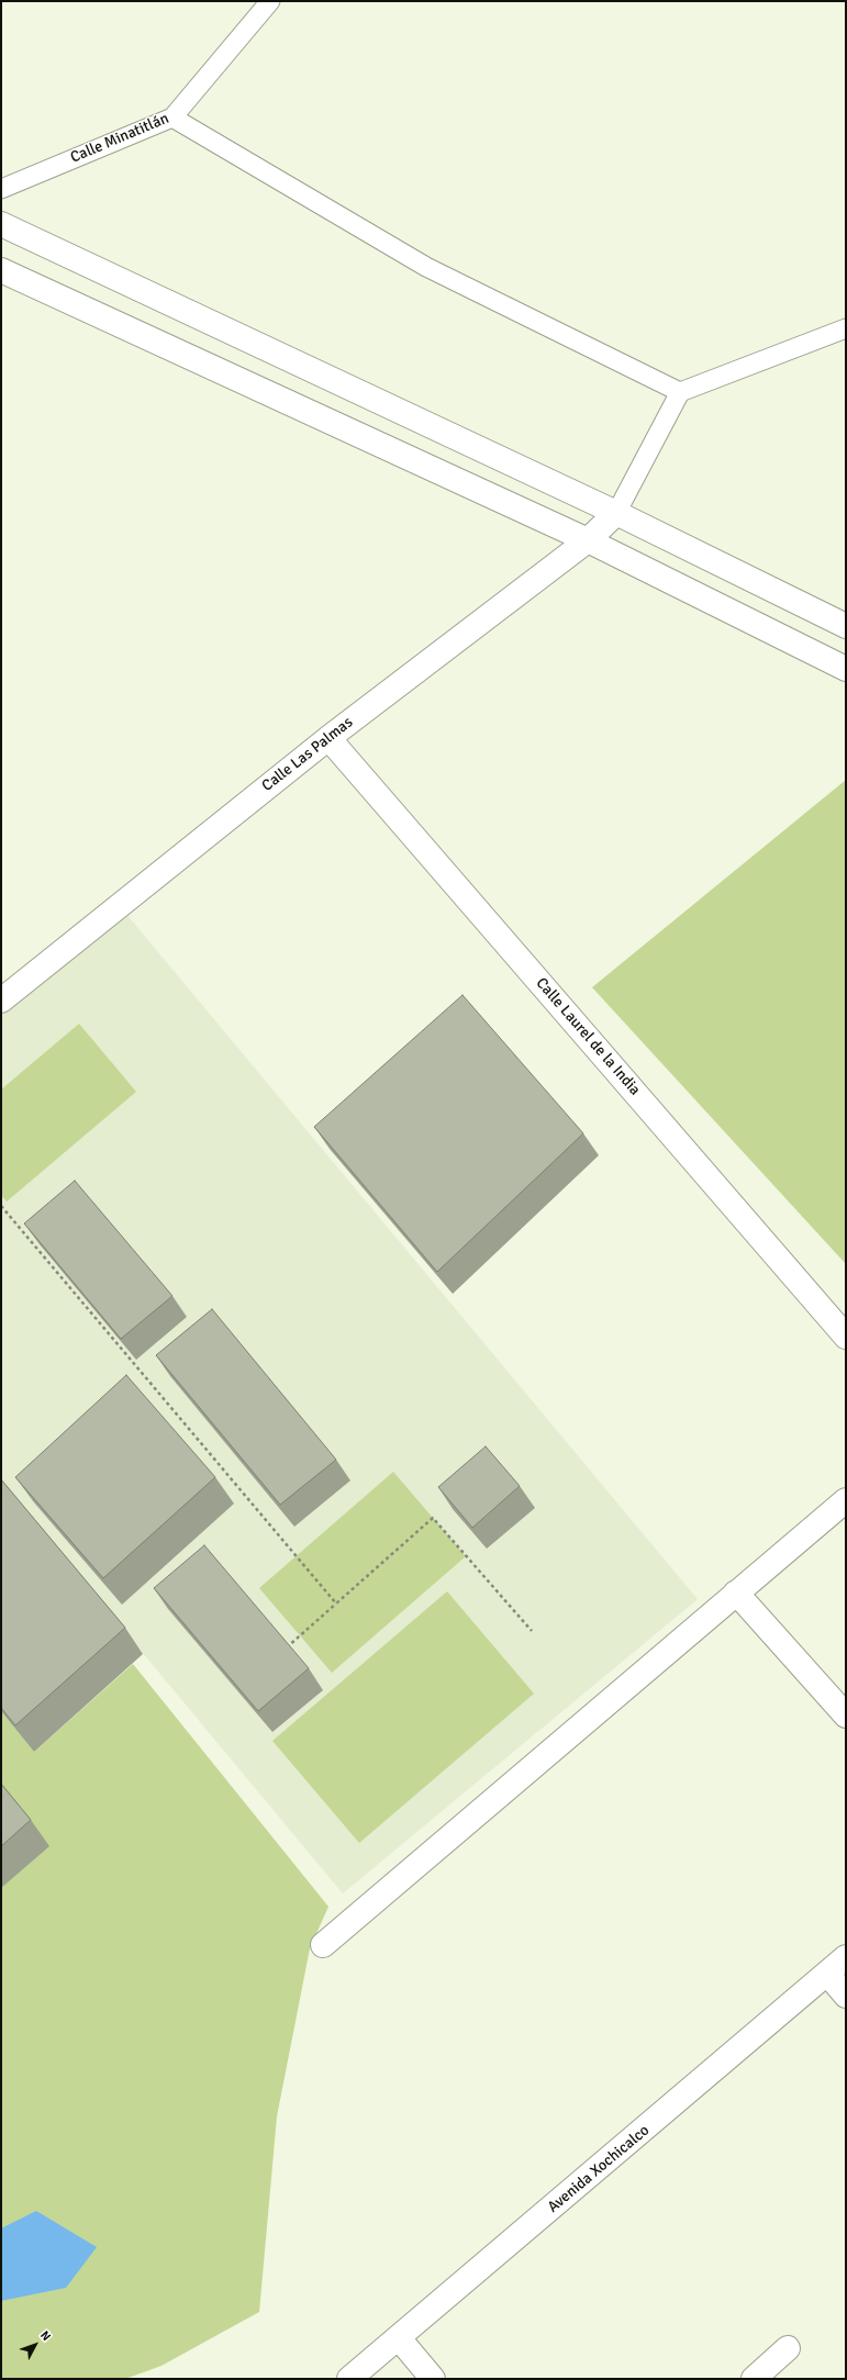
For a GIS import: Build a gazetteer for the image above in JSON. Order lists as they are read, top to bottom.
{
  "streets": {
    "street": ["Calle Las Palmas", "Calle Laurel de la India", "Avenida Xochicalco"],
    "lane": ["Calle Minatitlán"]
  },
  "crossings": [
    ["Calle Las Palmas", "Calle Laurel de la India"]
  ],
  "north": "top right"
}
